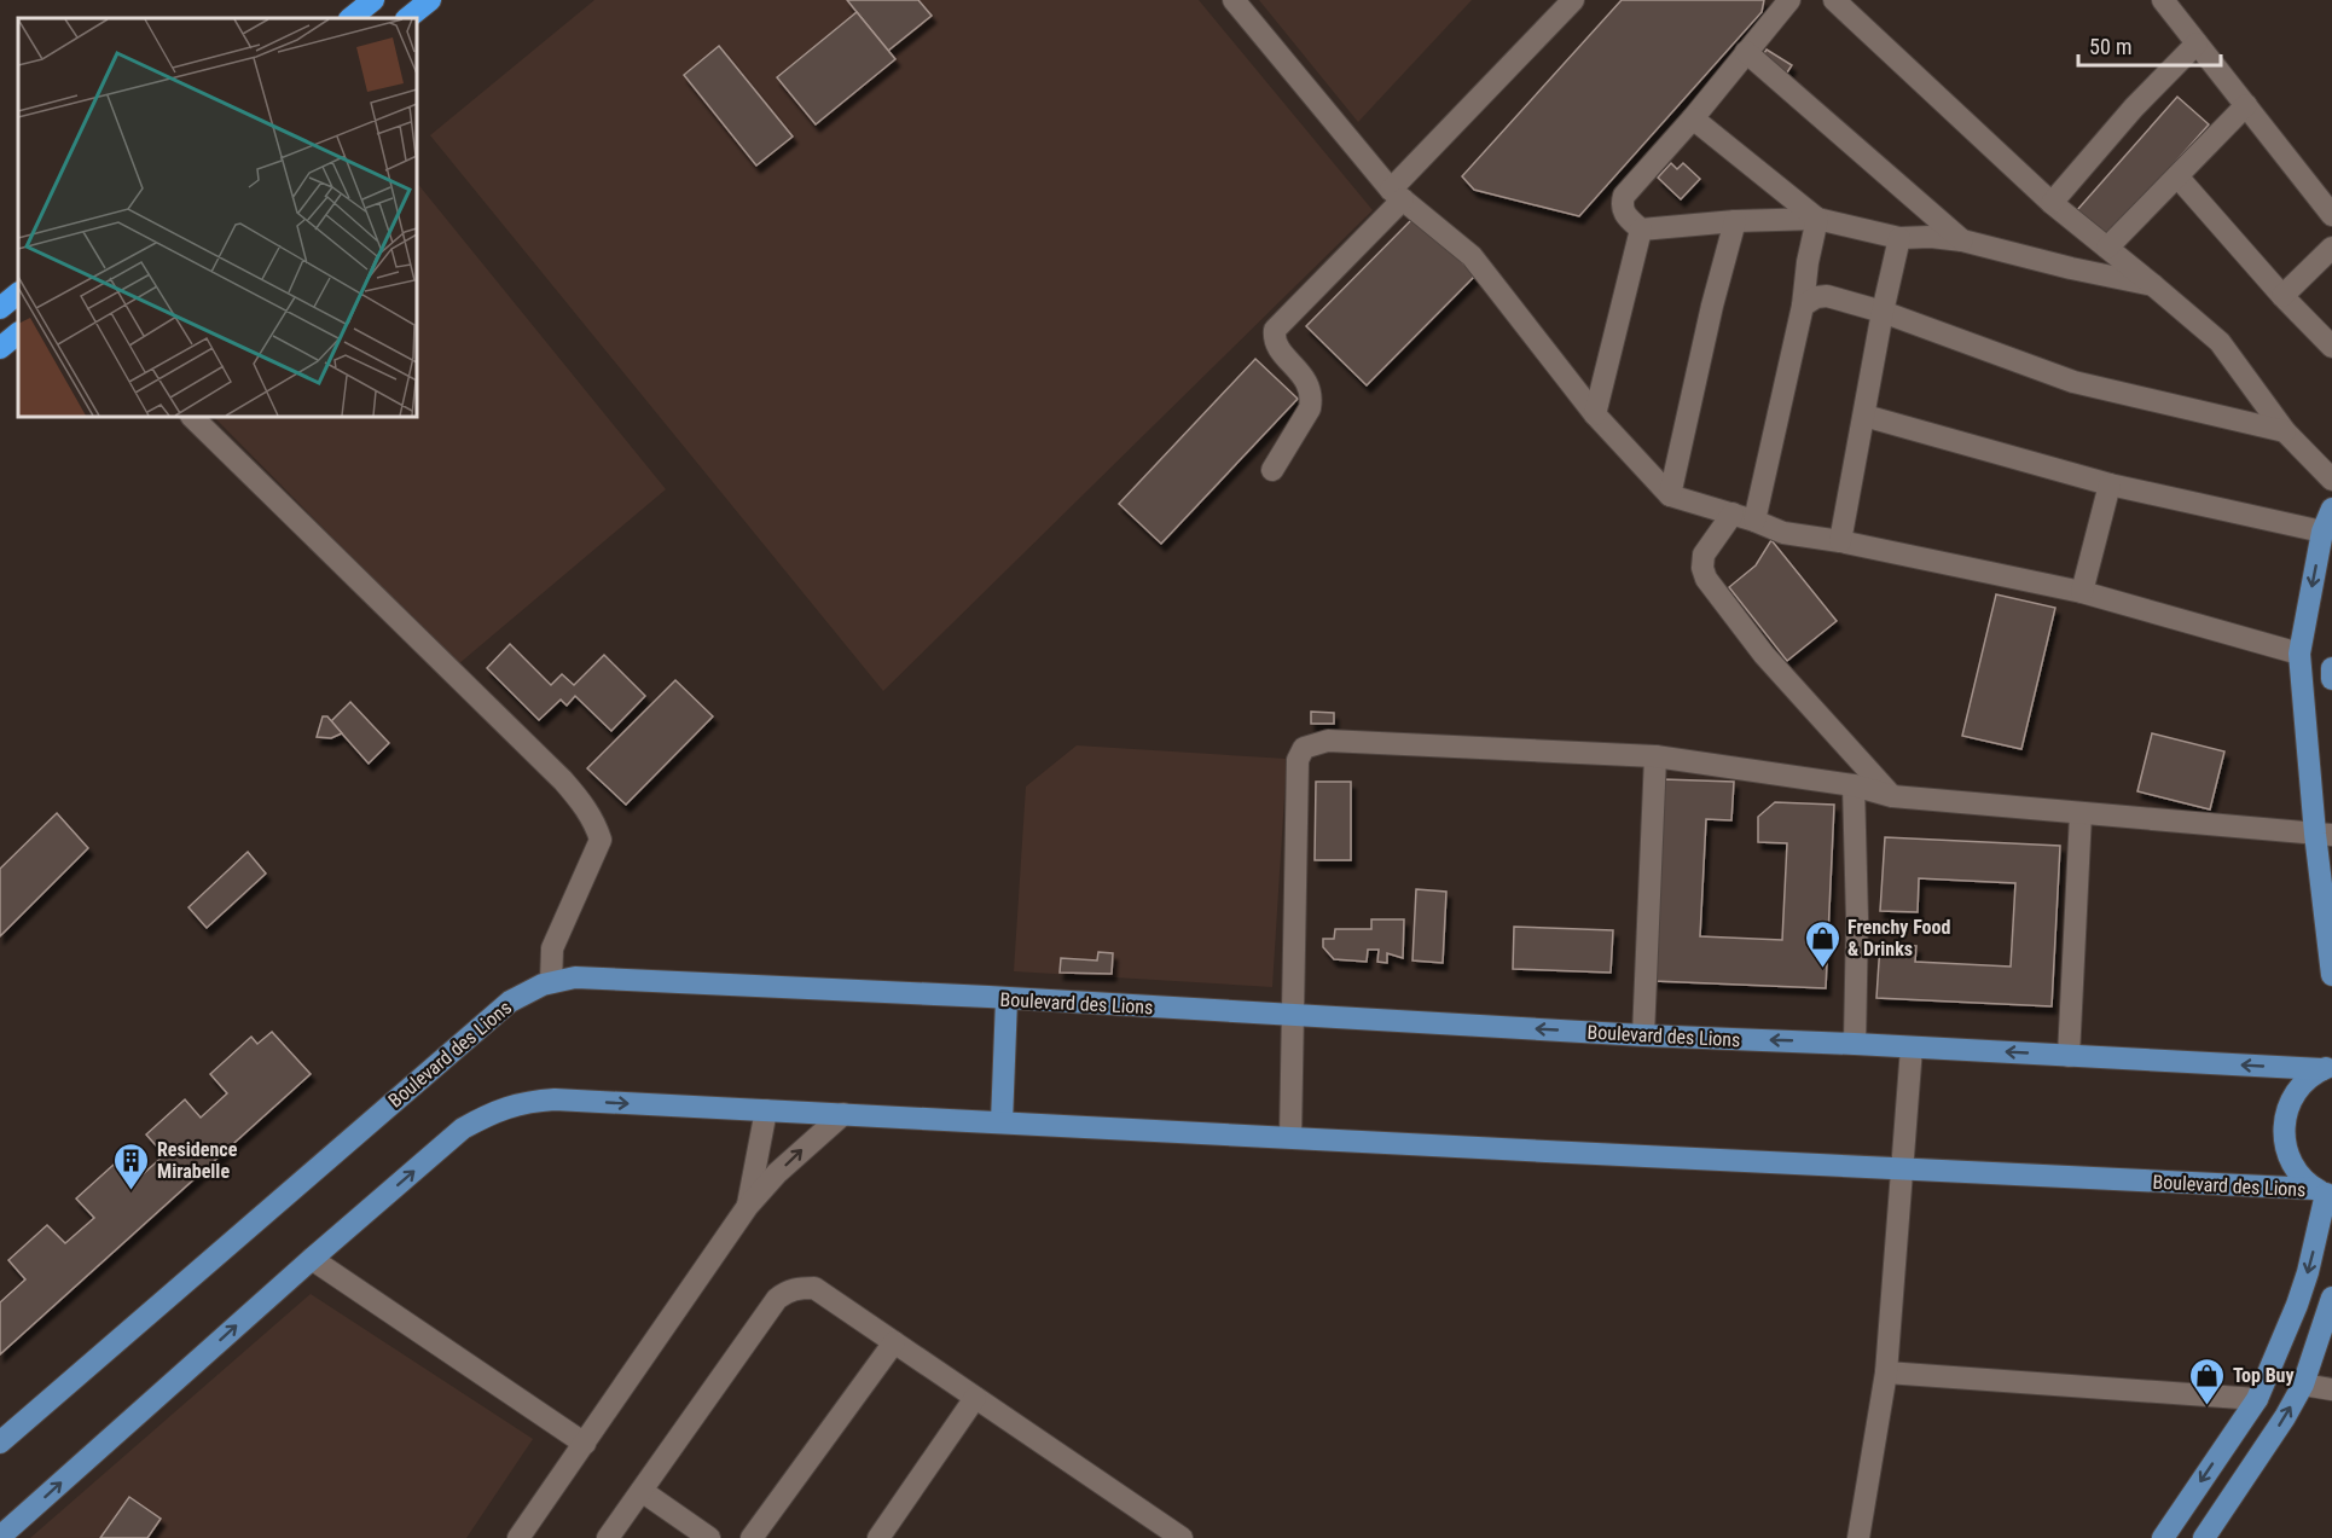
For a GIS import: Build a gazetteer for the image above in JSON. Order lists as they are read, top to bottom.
{
  "streets": {
    "main road": ["Boulevard des Lions"]
  },
  "places": {
    "shop": ["Frenchy Food & Drinks", "Top Buy"],
    "building": ["Residence Mirabelle"]
  },
  "scale_bar": "50 m"
}
